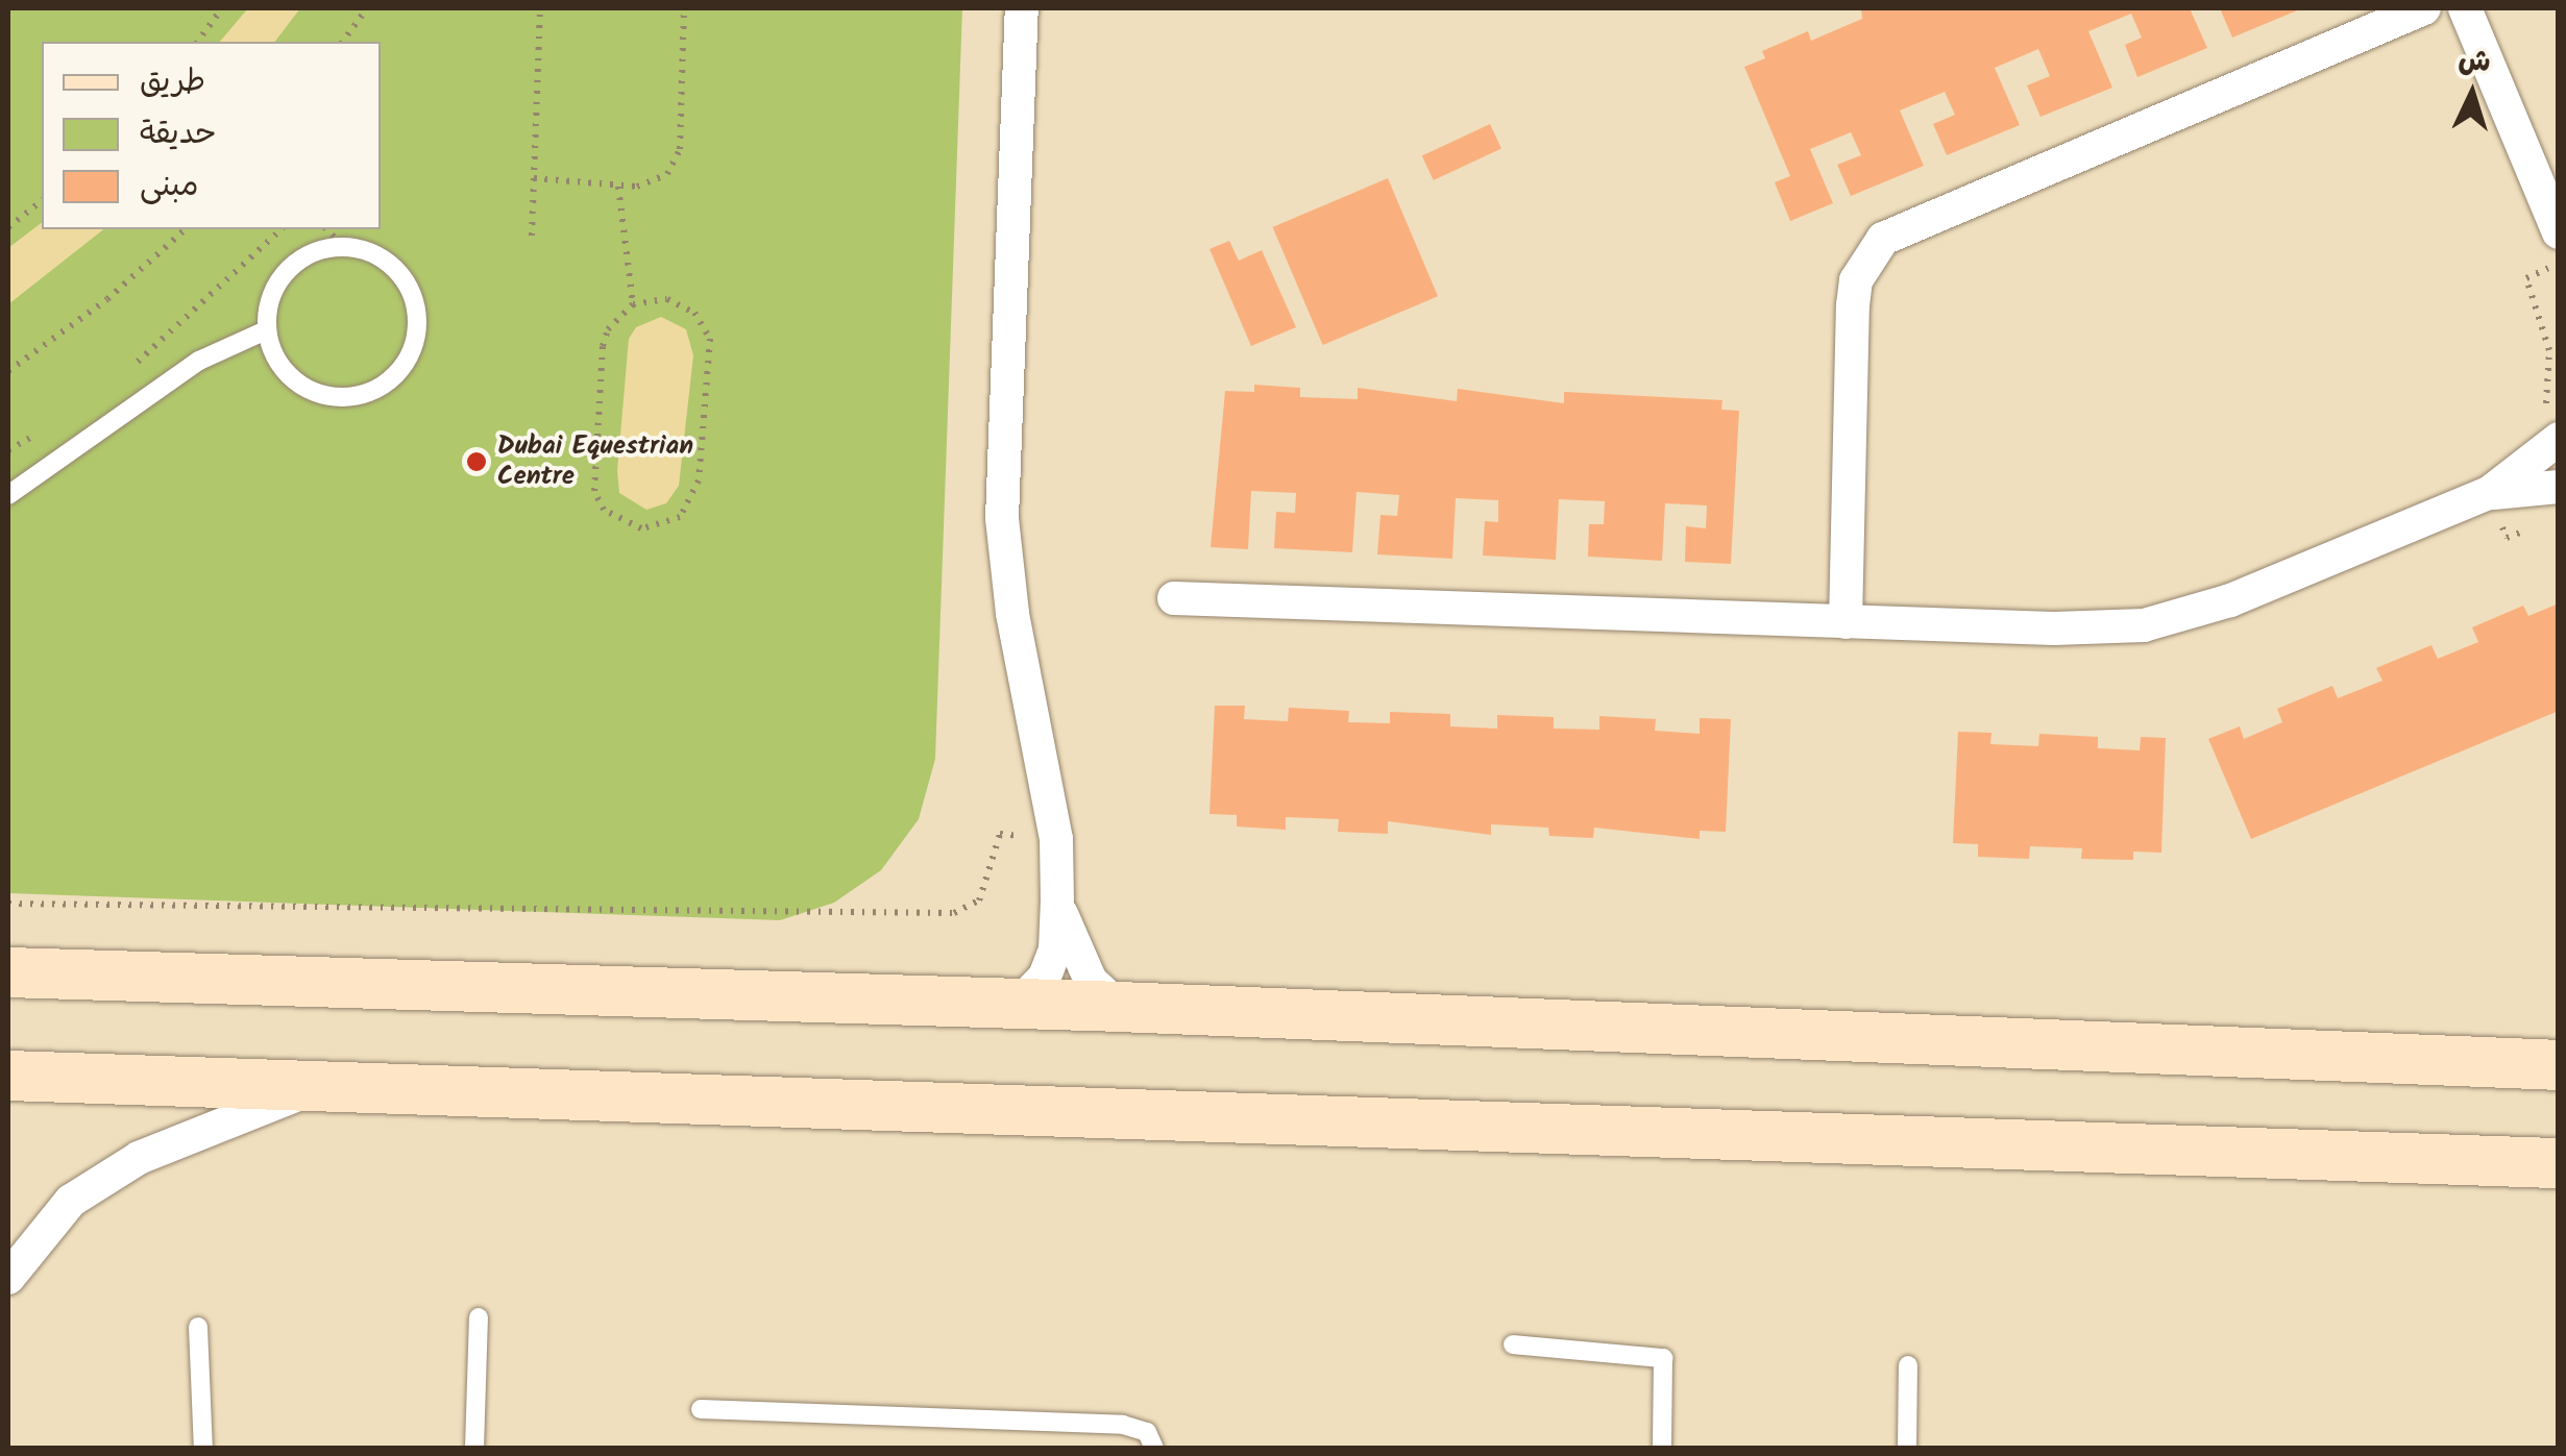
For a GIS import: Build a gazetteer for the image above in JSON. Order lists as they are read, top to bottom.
{
  "places": ["Dubai Equestrian Centre"],
  "legend": ["طريق", "حديقة", "مبنى"],
  "north": "top"
}
